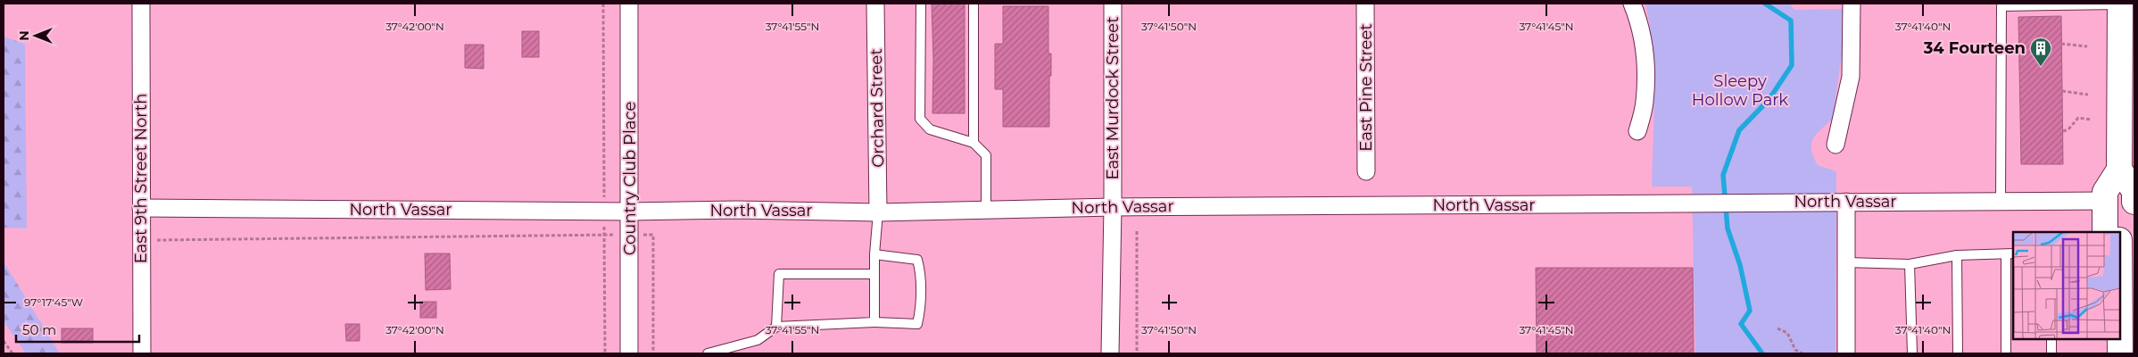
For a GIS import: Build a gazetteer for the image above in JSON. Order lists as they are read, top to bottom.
{
  "streets": {
    "street": [
      "East Pine Street",
      "East Murdock Street",
      "Orchard Street",
      "East 9th Street North",
      "Country Club Place",
      "North Vassar"
    ]
  },
  "crossings": [
    ["East Murdock Street", "North Vassar"],
    ["Orchard Street", "North Vassar"],
    ["East 9th Street North", "North Vassar"],
    ["Country Club Place", "North Vassar"]
  ],
  "parks": ["Sleepy Hollow Park"],
  "places": {
    "building": ["34 Fourteen"]
  },
  "scale_bar": "50 m",
  "north": "left",
  "coordinates": [
    "37°42'00\"N",
    "37°41'55\"N",
    "37°41'50\"N",
    "37°41'45\"N",
    "37°41'40\"N",
    "97°17'45\"W"
  ]
}
